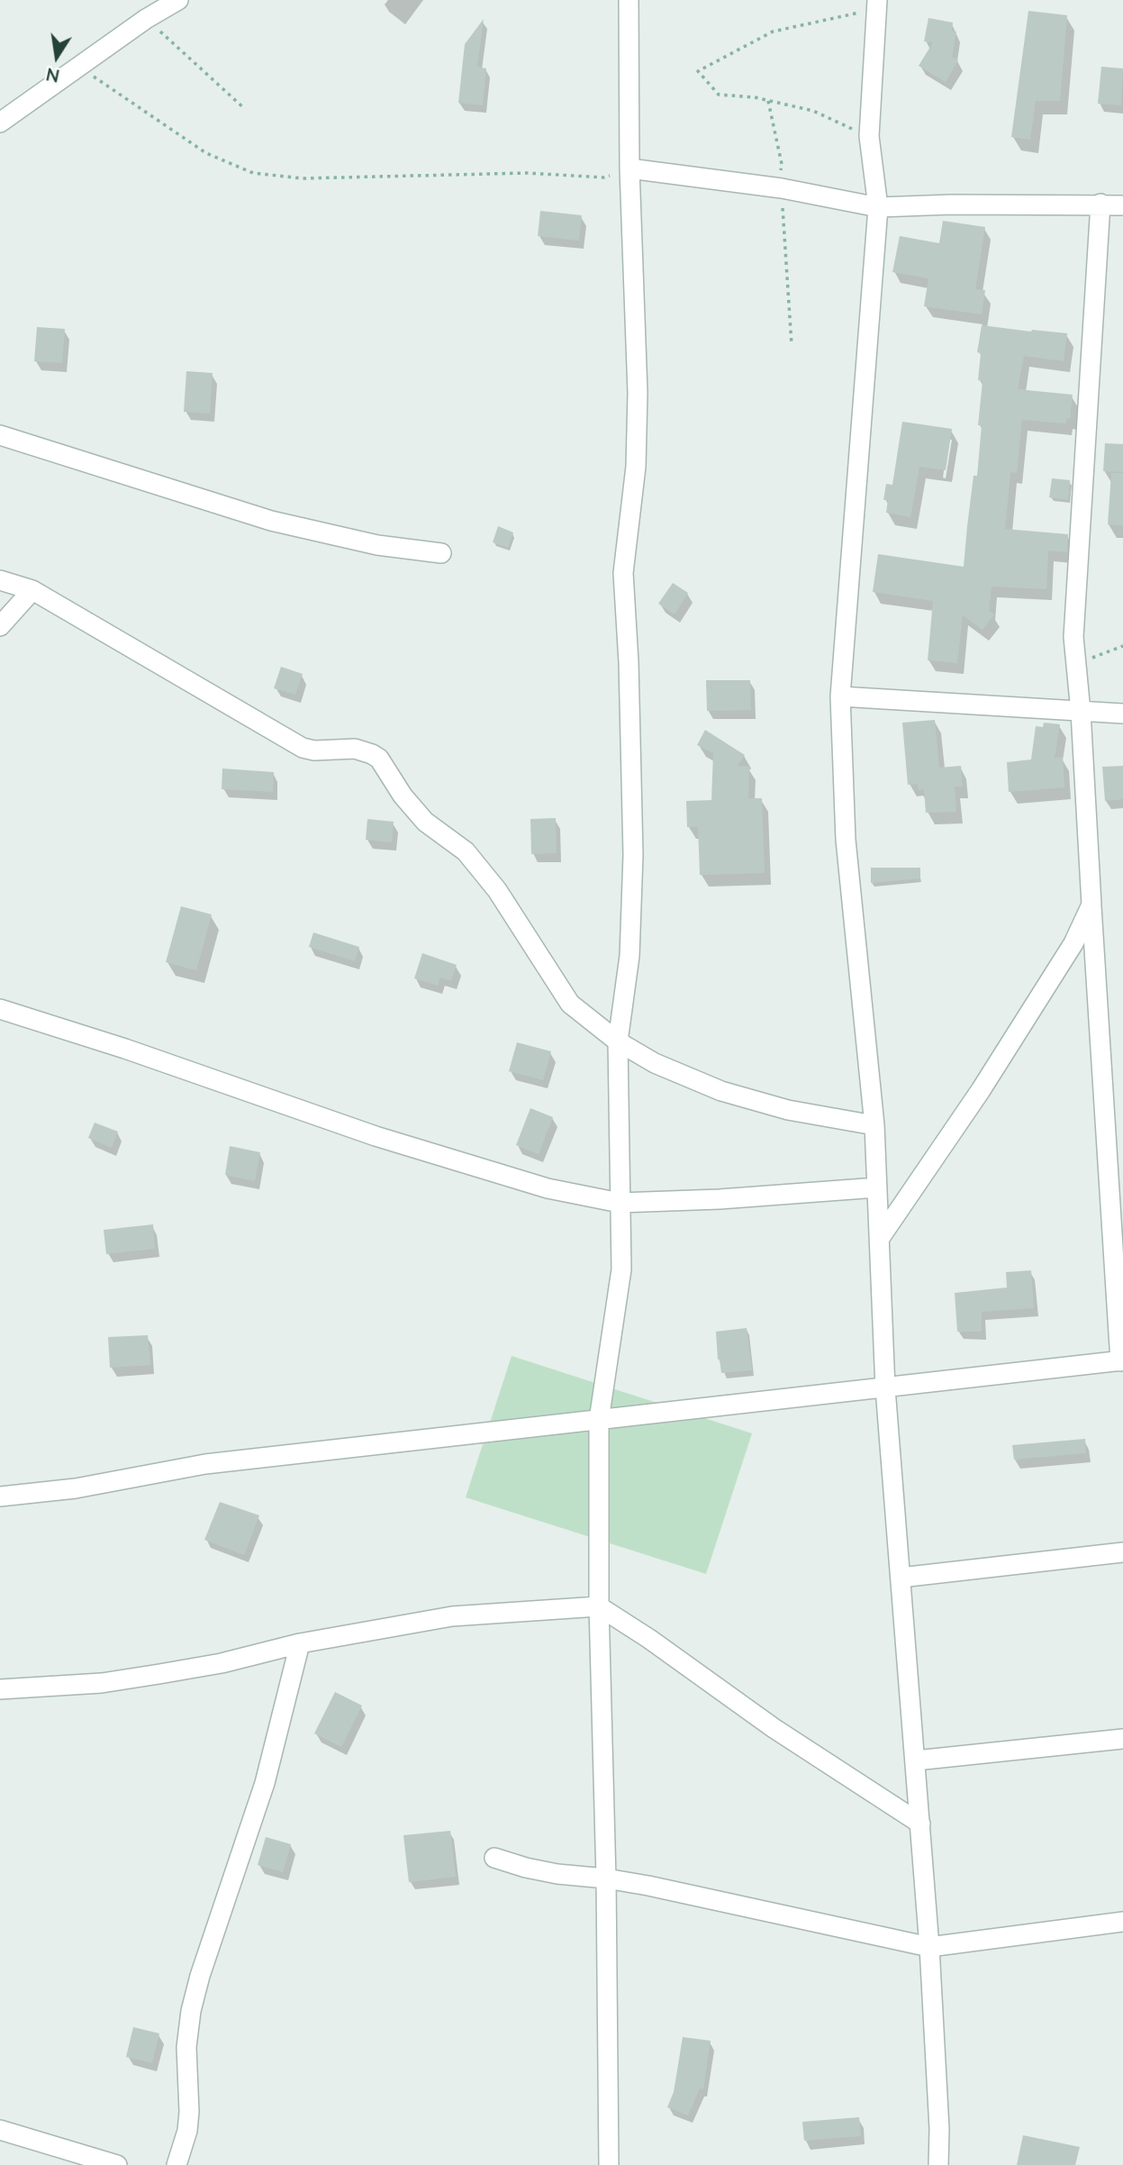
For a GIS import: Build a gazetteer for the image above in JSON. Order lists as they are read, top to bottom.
{
  "north": "bottom"
}
